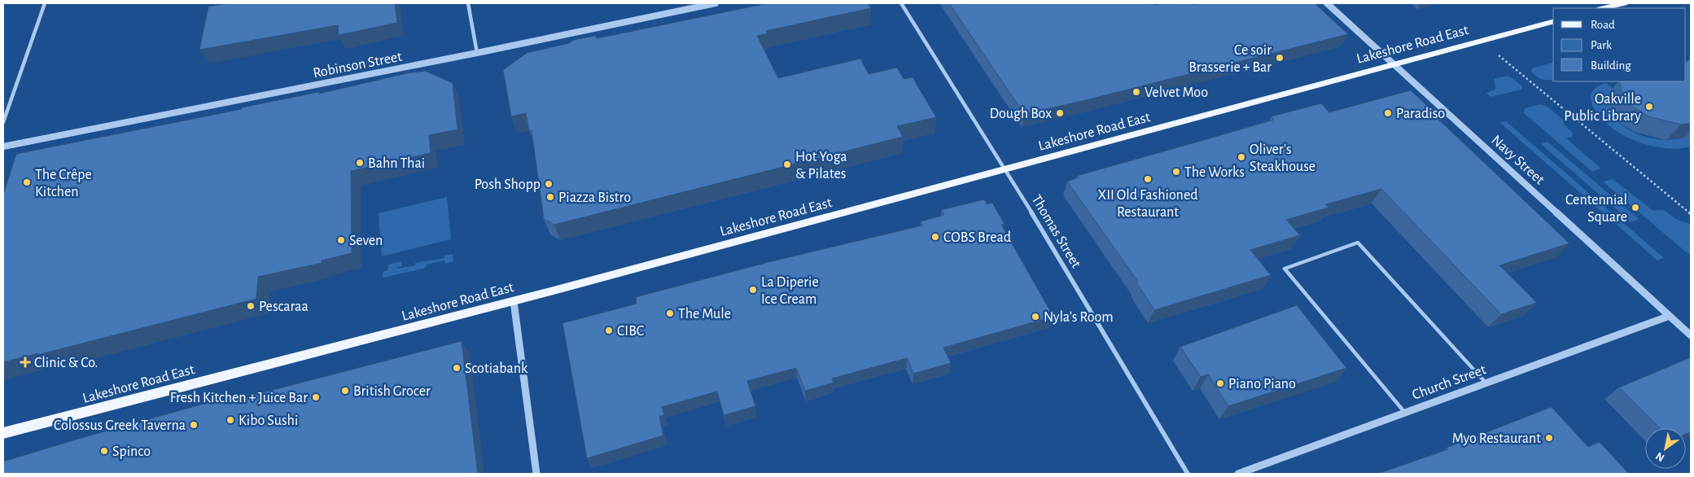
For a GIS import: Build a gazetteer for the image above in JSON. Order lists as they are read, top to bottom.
{
  "streets": {
    "main road": ["Lakeshore Road East"],
    "street": [
      "Robinson Street",
      "Navy Street",
      "Thomas Street",
      "Church Street"
    ]
  },
  "crossings": [
    ["Lakeshore Road East", "Navy Street"],
    ["Lakeshore Road East", "Thomas Street"],
    ["Navy Street", "Church Street"]
  ],
  "places": {
    "other": [
      "Ce soir Brasserie + Bar",
      "Velvet Moo",
      "Oakville Public Library",
      "Dough Box",
      "Paradiso",
      "Oliver's Steakhouse",
      "Bahn Thai",
      "Hot Yoga & Pilates",
      "The Works",
      "XII Old Fashioned Restaurant",
      "The Crêpe Kitchen",
      "Posh Shopp",
      "Piazza Bistro",
      "Centennial Square",
      "COBS Bread",
      "Seven",
      "La Diperie Ice Cream",
      "Pescaraa",
      "The Mule",
      "Nyla’s Room",
      "CIBC",
      "Scotiabank",
      "Piano Piano",
      "British Grocer",
      "Fresh Kitchen + Juice Bar",
      "Kibo Sushi",
      "Colossus Greek Taverna",
      "Myo Restaurant",
      "Spinco"
    ],
    "health": ["Clinic & Co."]
  },
  "legend": ["Road", "Park", "Building"],
  "north": "bottom left"
}
